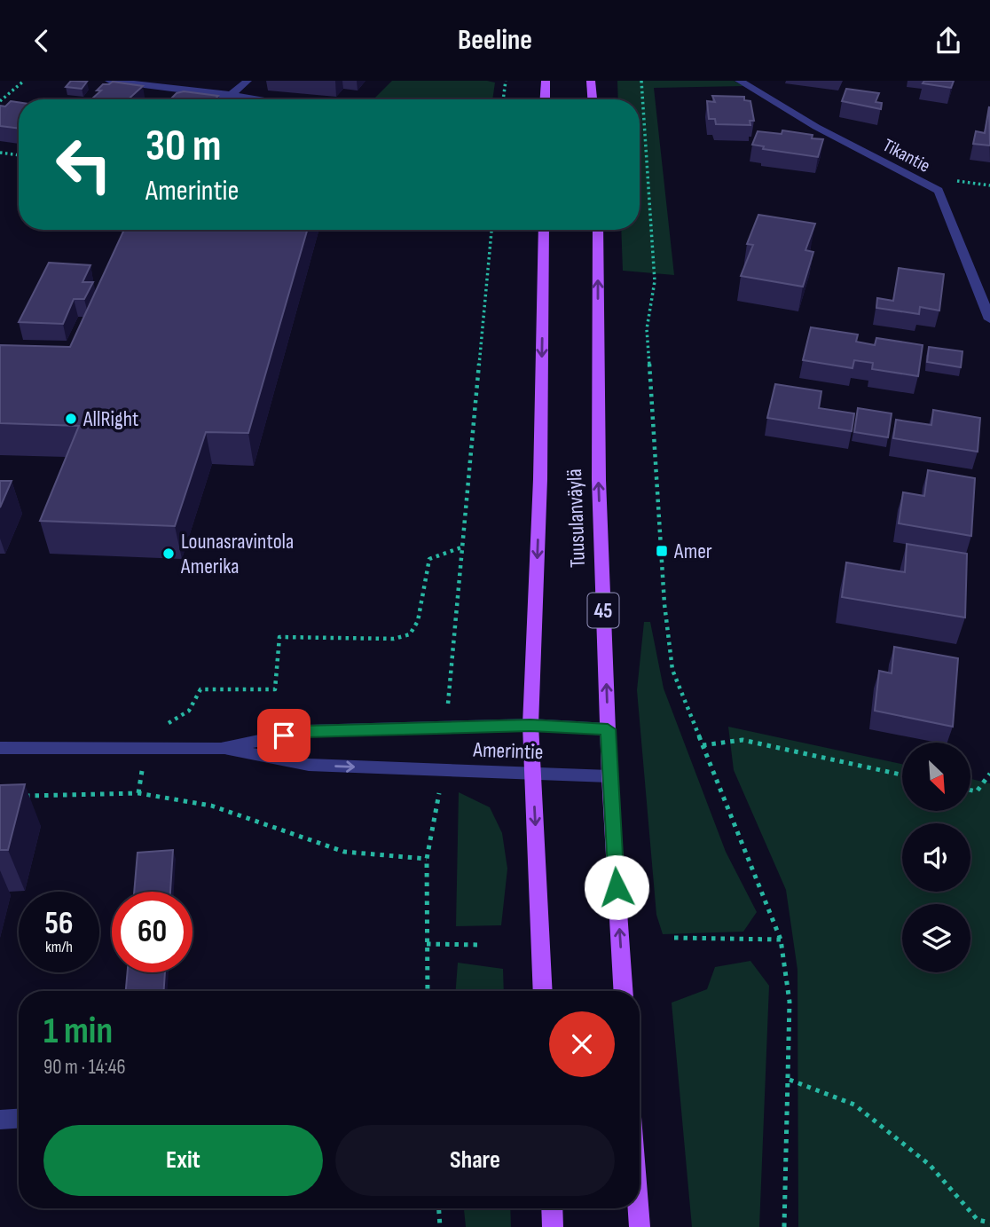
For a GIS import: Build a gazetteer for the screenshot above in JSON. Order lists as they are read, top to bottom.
{
  "streets": {
    "main road": ["Tuusulanväylä", "45"],
    "street": ["Tikantie", "Amerintie"]
  },
  "crossings": [
    ["Tuusulanväylä", "Amerintie"]
  ],
  "places": {
    "other": ["AllRight", "Lounasravintola Amerika"],
    "transit": ["Amer"]
  },
  "north": "bottom right",
  "page": {
    "header": "Beeline",
    "turn": ["30 m", "Amerintie"],
    "speed": "56 km/h",
    "limit": "60",
    "heading": ["1 min", "90 m · 14:46"],
    "buttons": ["Exit", "Share"]
  }
}
